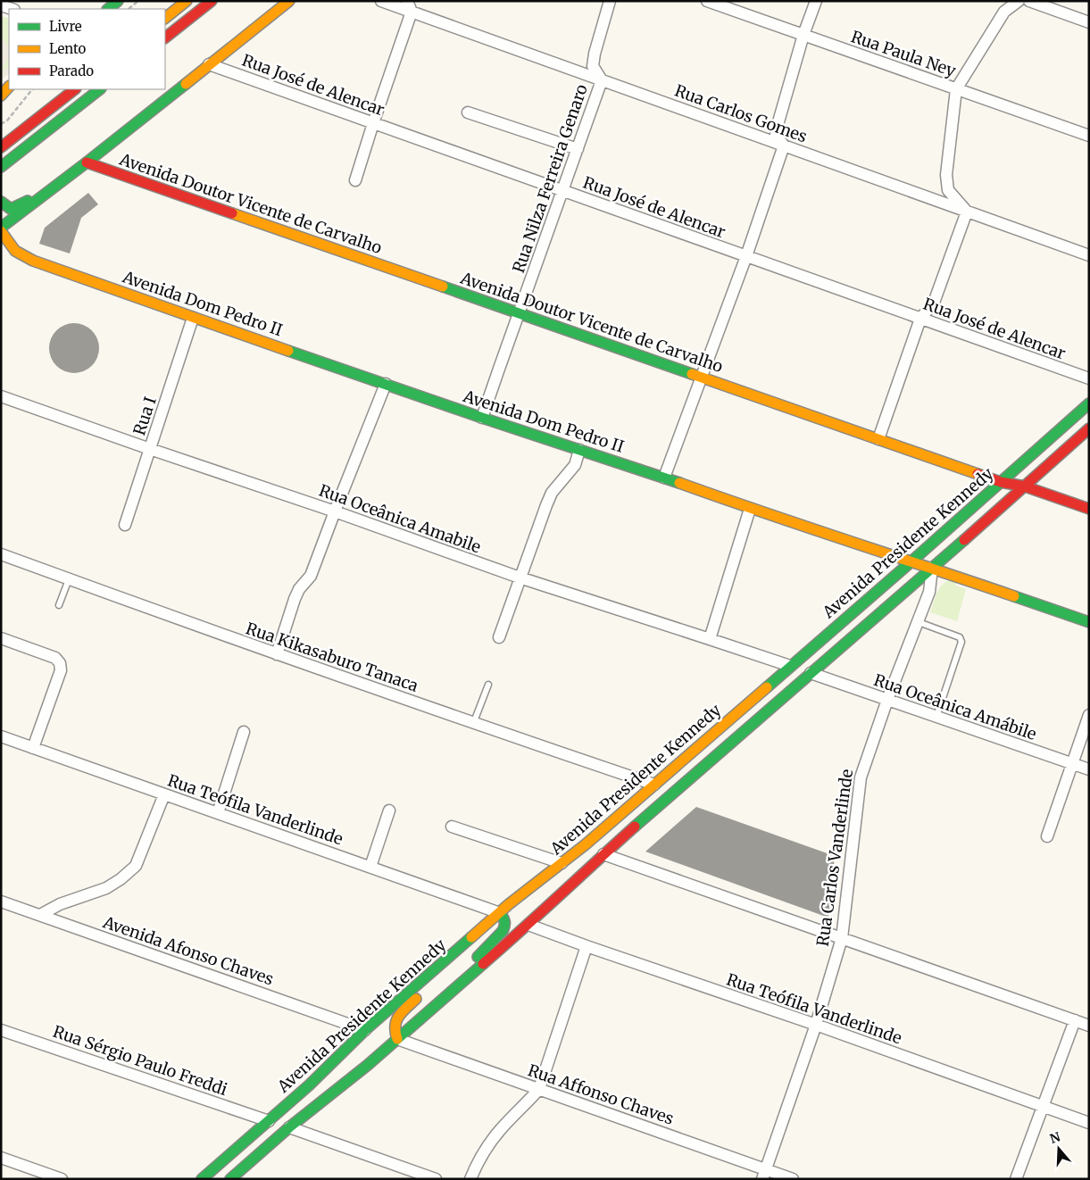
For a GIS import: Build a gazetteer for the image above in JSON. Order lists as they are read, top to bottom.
{
  "streets": {
    "main road": ["Avenida Doutor Vicente de Carvalho", "Avenida Dom Pedro II", "Avenida Presidente Kennedy"],
    "street": [
      "Rua Paula Ney",
      "Rua José de Alencar",
      "Rua Carlos Gomes",
      "Rua Nilza Ferreira Genaro",
      "Rua I",
      "Rua Oceânica Amabile",
      "Rua Kikasaburo Tanaca",
      "Rua Oceânica Amábile",
      "Rua Teófila Vanderlinde",
      "Rua Carlos Vanderlinde",
      "Avenida Afonso Chaves",
      "Rua Sérgio Paulo Freddi",
      "Rua Affonso Chaves"
    ]
  },
  "crossings": [
    ["Rua José de Alencar", "Rua Nilza Ferreira Genaro"],
    ["Rua Carlos Gomes", "Rua Nilza Ferreira Genaro"],
    ["Rua Nilza Ferreira Genaro", "Avenida Doutor Vicente de Carvalho"],
    ["Rua Nilza Ferreira Genaro", "Avenida Dom Pedro II"],
    ["Avenida Doutor Vicente de Carvalho", "Avenida Presidente Kennedy"],
    ["Avenida Dom Pedro II", "Rua I"],
    ["Avenida Dom Pedro II", "Avenida Presidente Kennedy"],
    ["Avenida Dom Pedro II", "Rua Carlos Vanderlinde"],
    ["Rua I", "Rua Oceânica Amabile"],
    ["Rua Oceânica Amabile", "Avenida Presidente Kennedy"],
    ["Avenida Presidente Kennedy", "Rua Kikasaburo Tanaca"],
    ["Avenida Presidente Kennedy", "Rua Teófila Vanderlinde"],
    ["Avenida Presidente Kennedy", "Avenida Afonso Chaves"],
    ["Avenida Presidente Kennedy", "Rua Sérgio Paulo Freddi"],
    ["Rua Oceânica Amábile", "Rua Carlos Vanderlinde"],
    ["Rua Teófila Vanderlinde", "Rua Carlos Vanderlinde"],
    ["Rua Carlos Vanderlinde", "Rua Affonso Chaves"]
  ],
  "legend": ["Livre", "Lento", "Parado"],
  "north": "top"
}
